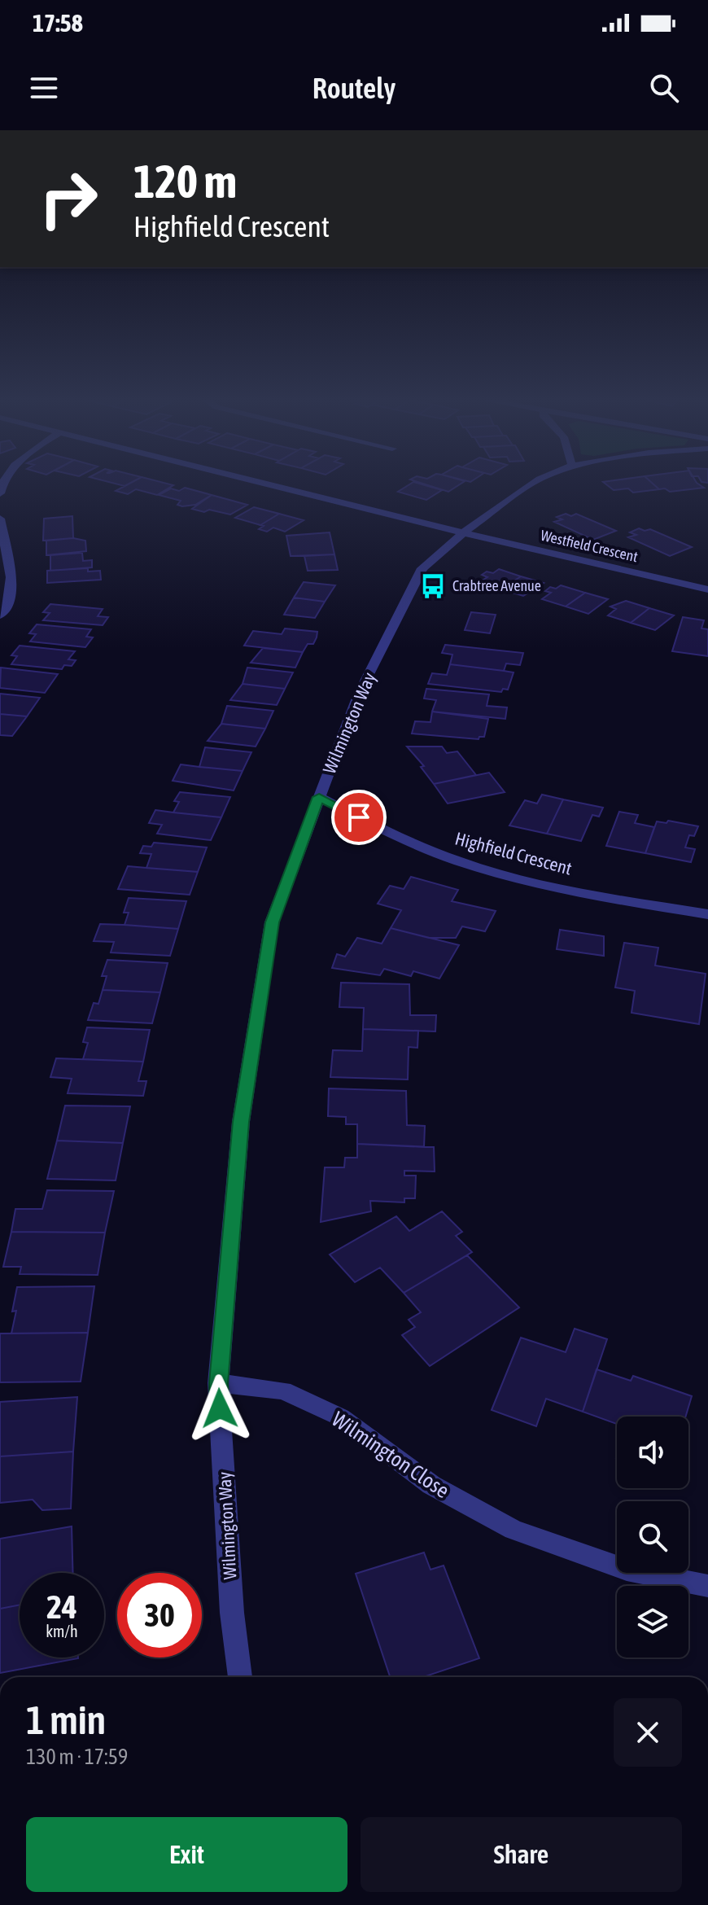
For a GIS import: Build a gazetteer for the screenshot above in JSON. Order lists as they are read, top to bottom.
{
  "streets": {
    "street": [
      "Westfield Crescent",
      "Wilmington Way",
      "Highfield Crescent",
      "Wilmington Close"
    ]
  },
  "crossings": [
    ["Westfield Crescent", "Wilmington Way"],
    ["Wilmington Way", "Highfield Crescent"],
    ["Wilmington Way", "Wilmington Close"]
  ],
  "places": {
    "bus stop": ["Crabtree Avenue"]
  },
  "page": {
    "status": "17:58",
    "header": "Routely",
    "turn": ["120 m", "Highfield Crescent"],
    "speed": "24 km/h",
    "limit": "30",
    "heading": ["1 min", "130 m · 17:59"],
    "buttons": ["Exit", "Share"]
  }
}
